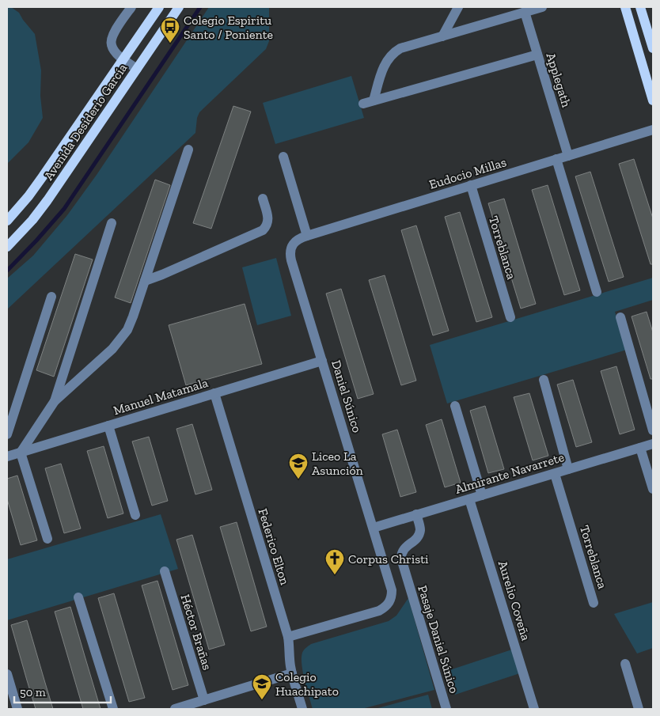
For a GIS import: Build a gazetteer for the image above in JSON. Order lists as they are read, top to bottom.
{
  "streets": {
    "main road": ["Avenida Desiderio García"],
    "street": [
      "Applegath",
      "Eudocio Millas",
      "Torreblanca",
      "Manuel Matamala",
      "Daniel Súnico",
      "Almirante Navarrete",
      "Federico Elton",
      "Aurelio Coveña",
      "Héctor Brañas",
      "Pasaje Daniel Súnico"
    ]
  },
  "crossings": [
    ["Applegath", "Eudocio Millas"],
    ["Eudocio Millas", "Torreblanca"],
    ["Eudocio Millas", "Daniel Súnico"],
    ["Torreblanca", "Almirante Navarrete"],
    ["Manuel Matamala", "Daniel Súnico"],
    ["Manuel Matamala", "Federico Elton"],
    ["Daniel Súnico", "Almirante Navarrete"],
    ["Daniel Súnico", "Federico Elton"],
    ["Almirante Navarrete", "Aurelio Coveña"],
    ["Almirante Navarrete", "Pasaje Daniel Súnico"]
  ],
  "places": {
    "bus stop": ["Colegio Espiritu Santo / Poniente"],
    "school or university": ["Liceo La Asunción", "Colegio Huachipato"],
    "church": ["Corpus Christi"]
  },
  "scale_bar": "50 m"
}
